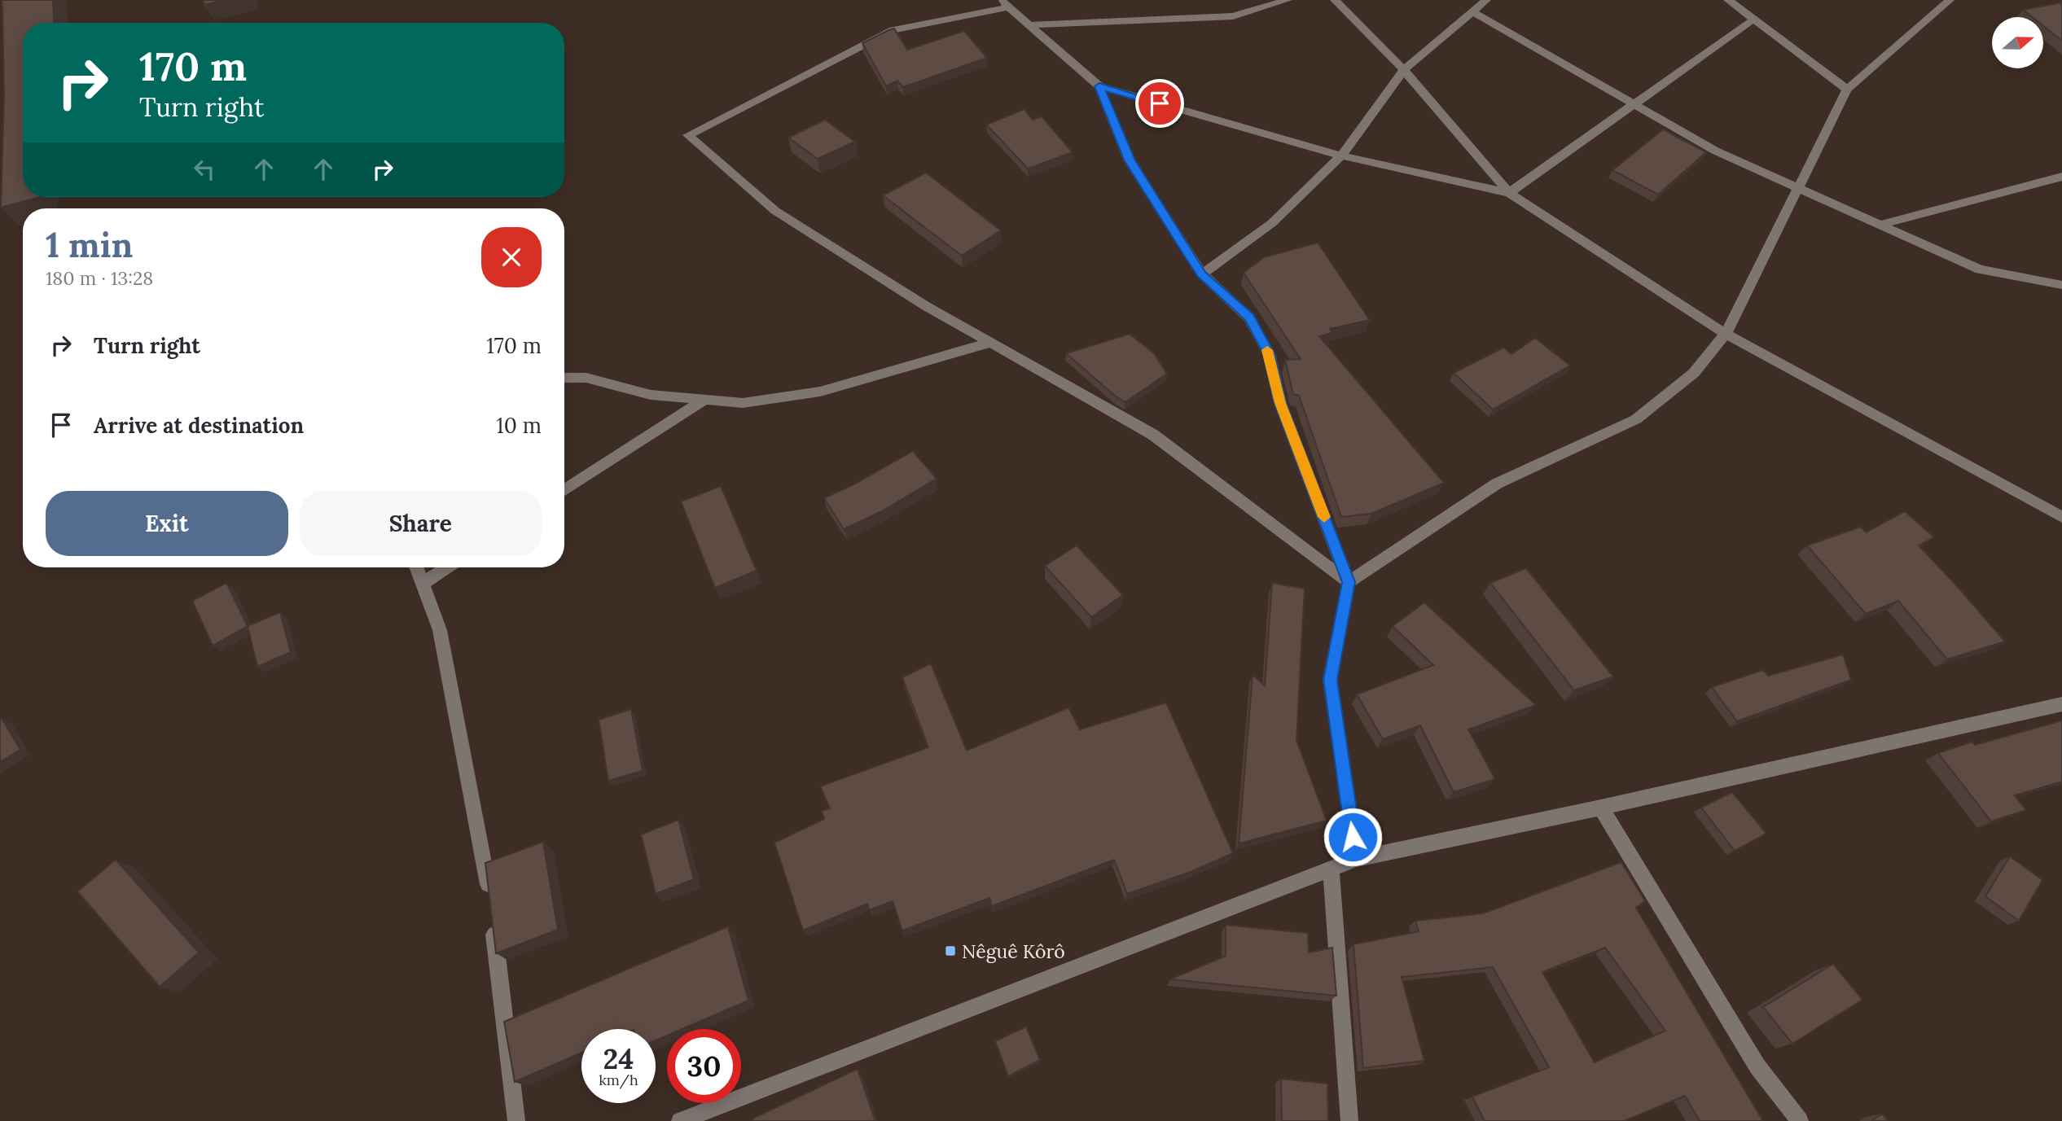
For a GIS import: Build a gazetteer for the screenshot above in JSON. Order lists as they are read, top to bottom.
{
  "places": {
    "transit": ["Nêguê Kôrô"]
  },
  "north": "right",
  "page": {
    "turn": ["170 m", "Turn right"],
    "heading": ["1 min", "180 m · 13:28"],
    "list": [
      {
        "name": "Turn right",
        "value": "170 m"
      },
      {
        "name": "Arrive at destination",
        "value": "10 m"
      }
    ],
    "buttons": ["Exit", "Share"],
    "speed": "24 km/h",
    "limit": "30"
  }
}
